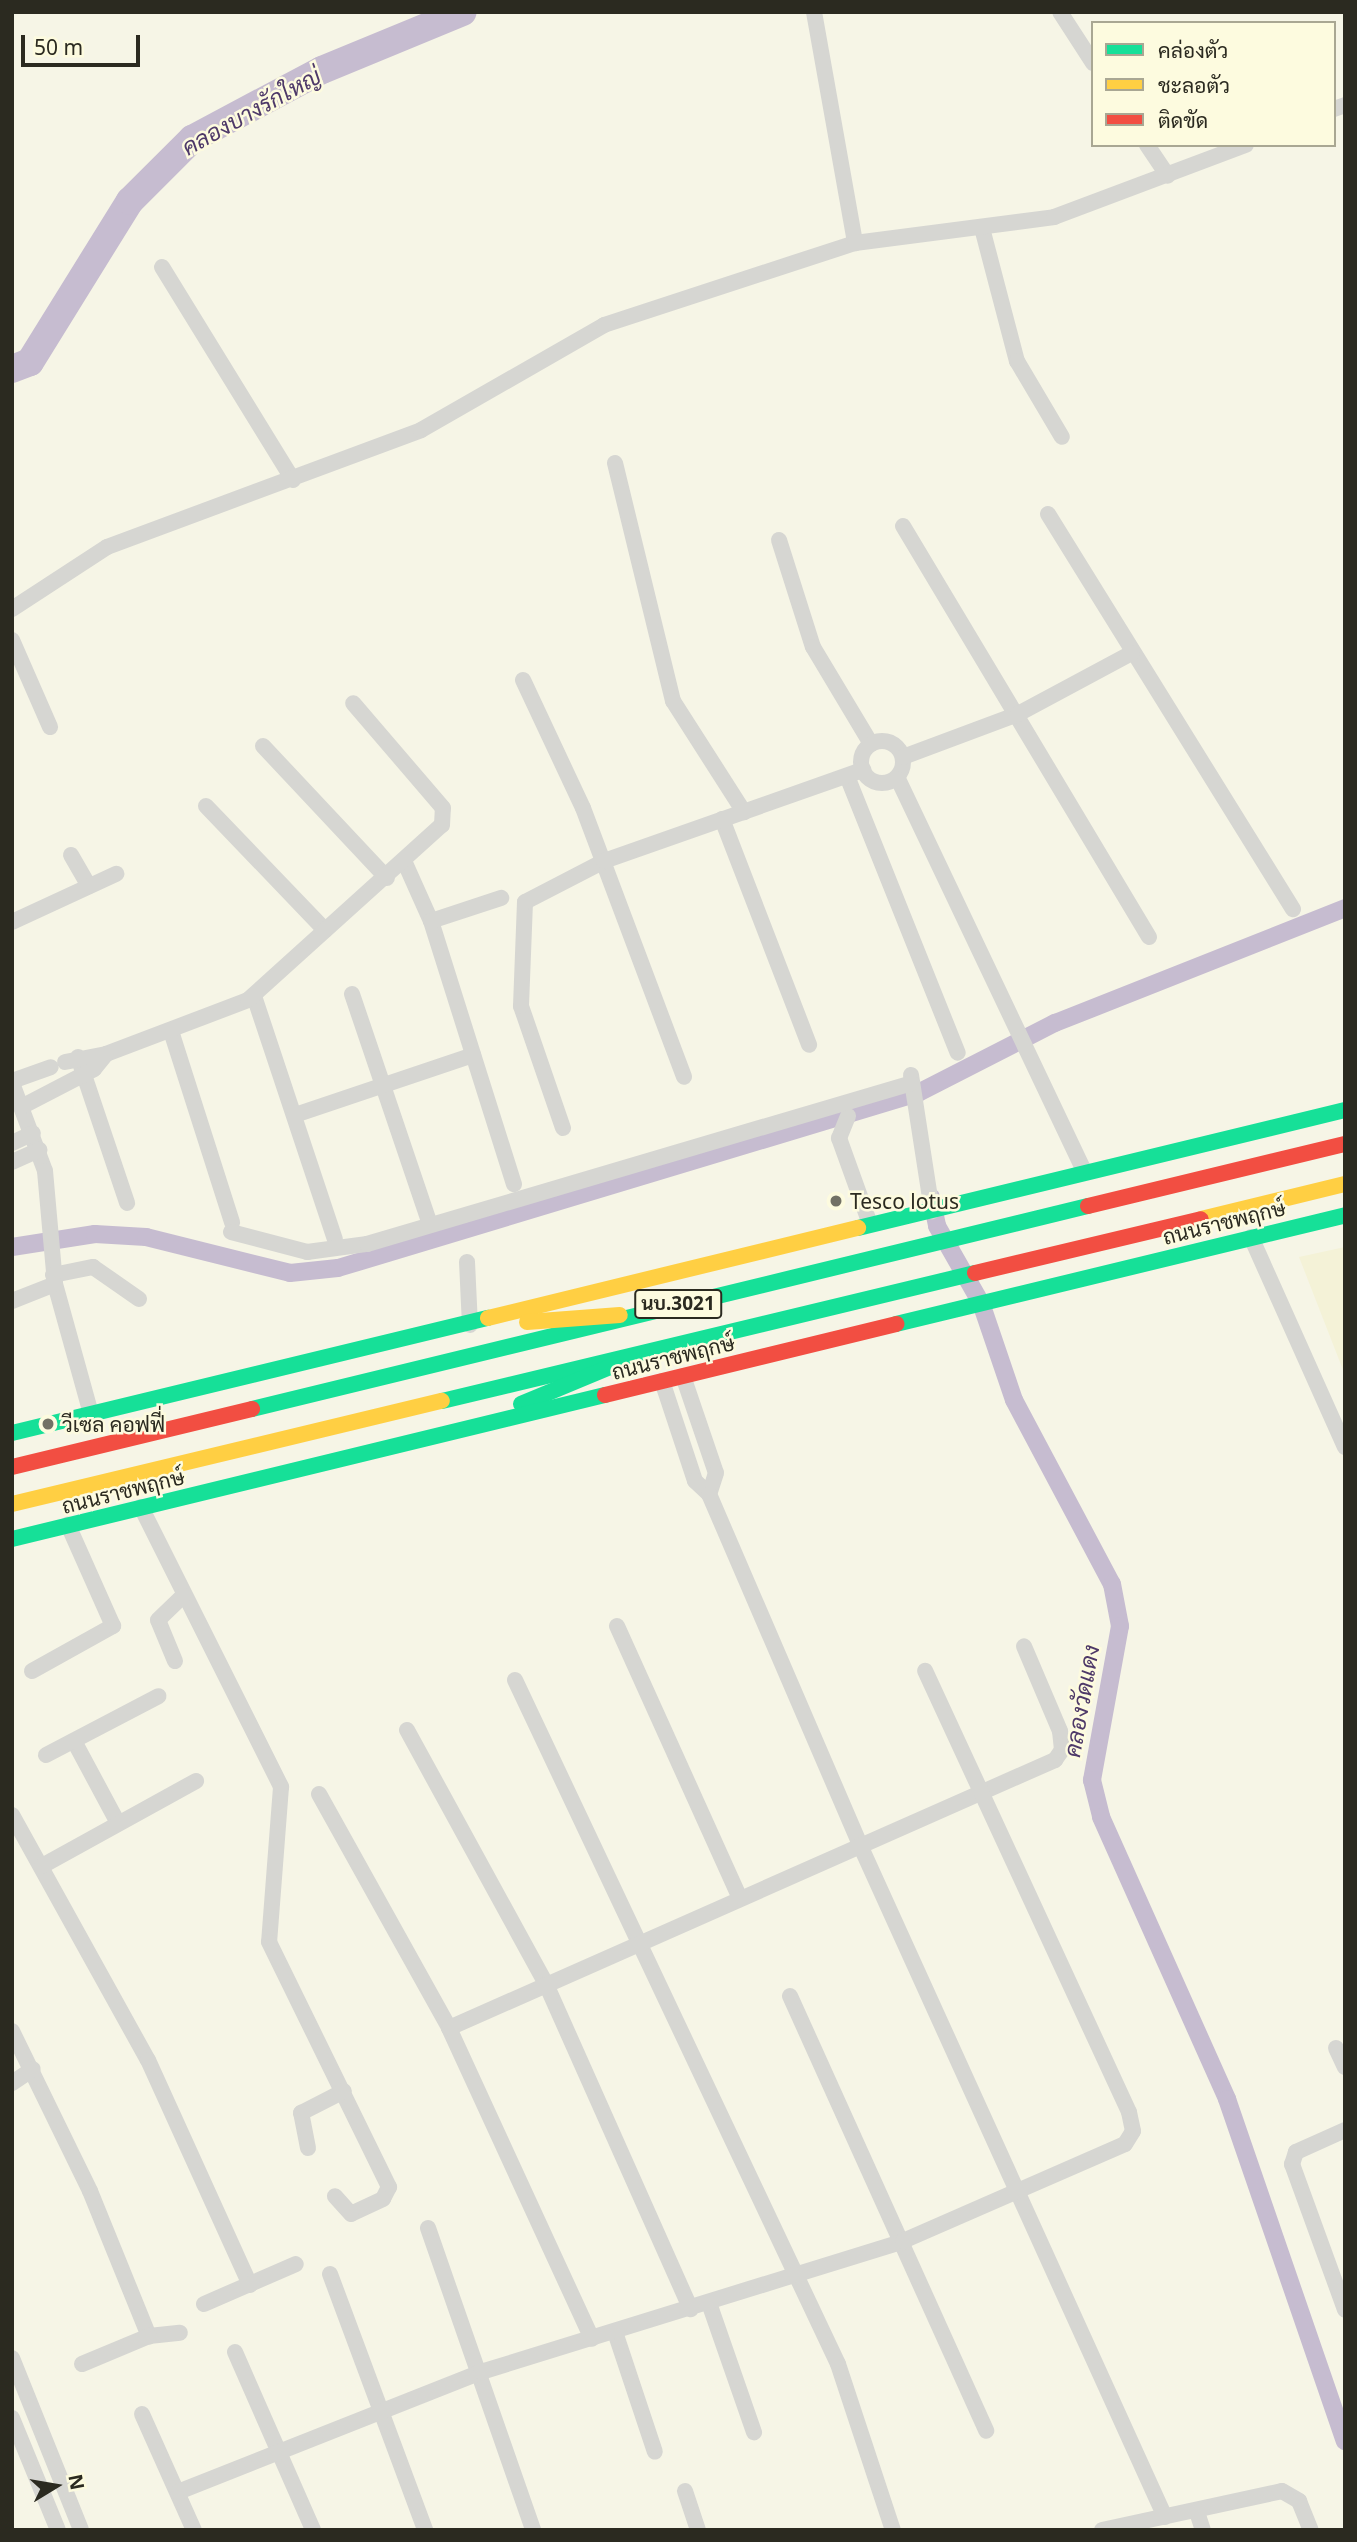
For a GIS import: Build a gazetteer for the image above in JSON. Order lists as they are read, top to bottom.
{
  "streets": {
    "main road": ["ถนนราชพฤกษ์", "นบ.3021"]
  },
  "water": ["คลองบางรักใหญ่", "คลองวัดแดง"],
  "places": ["Tesco lotus", "วีเซล คอฟฟี่"],
  "legend": ["คล่องตัว", "ชะลอตัว", "ติดขัด"],
  "scale_bar": "50 m",
  "north": "right"
}
